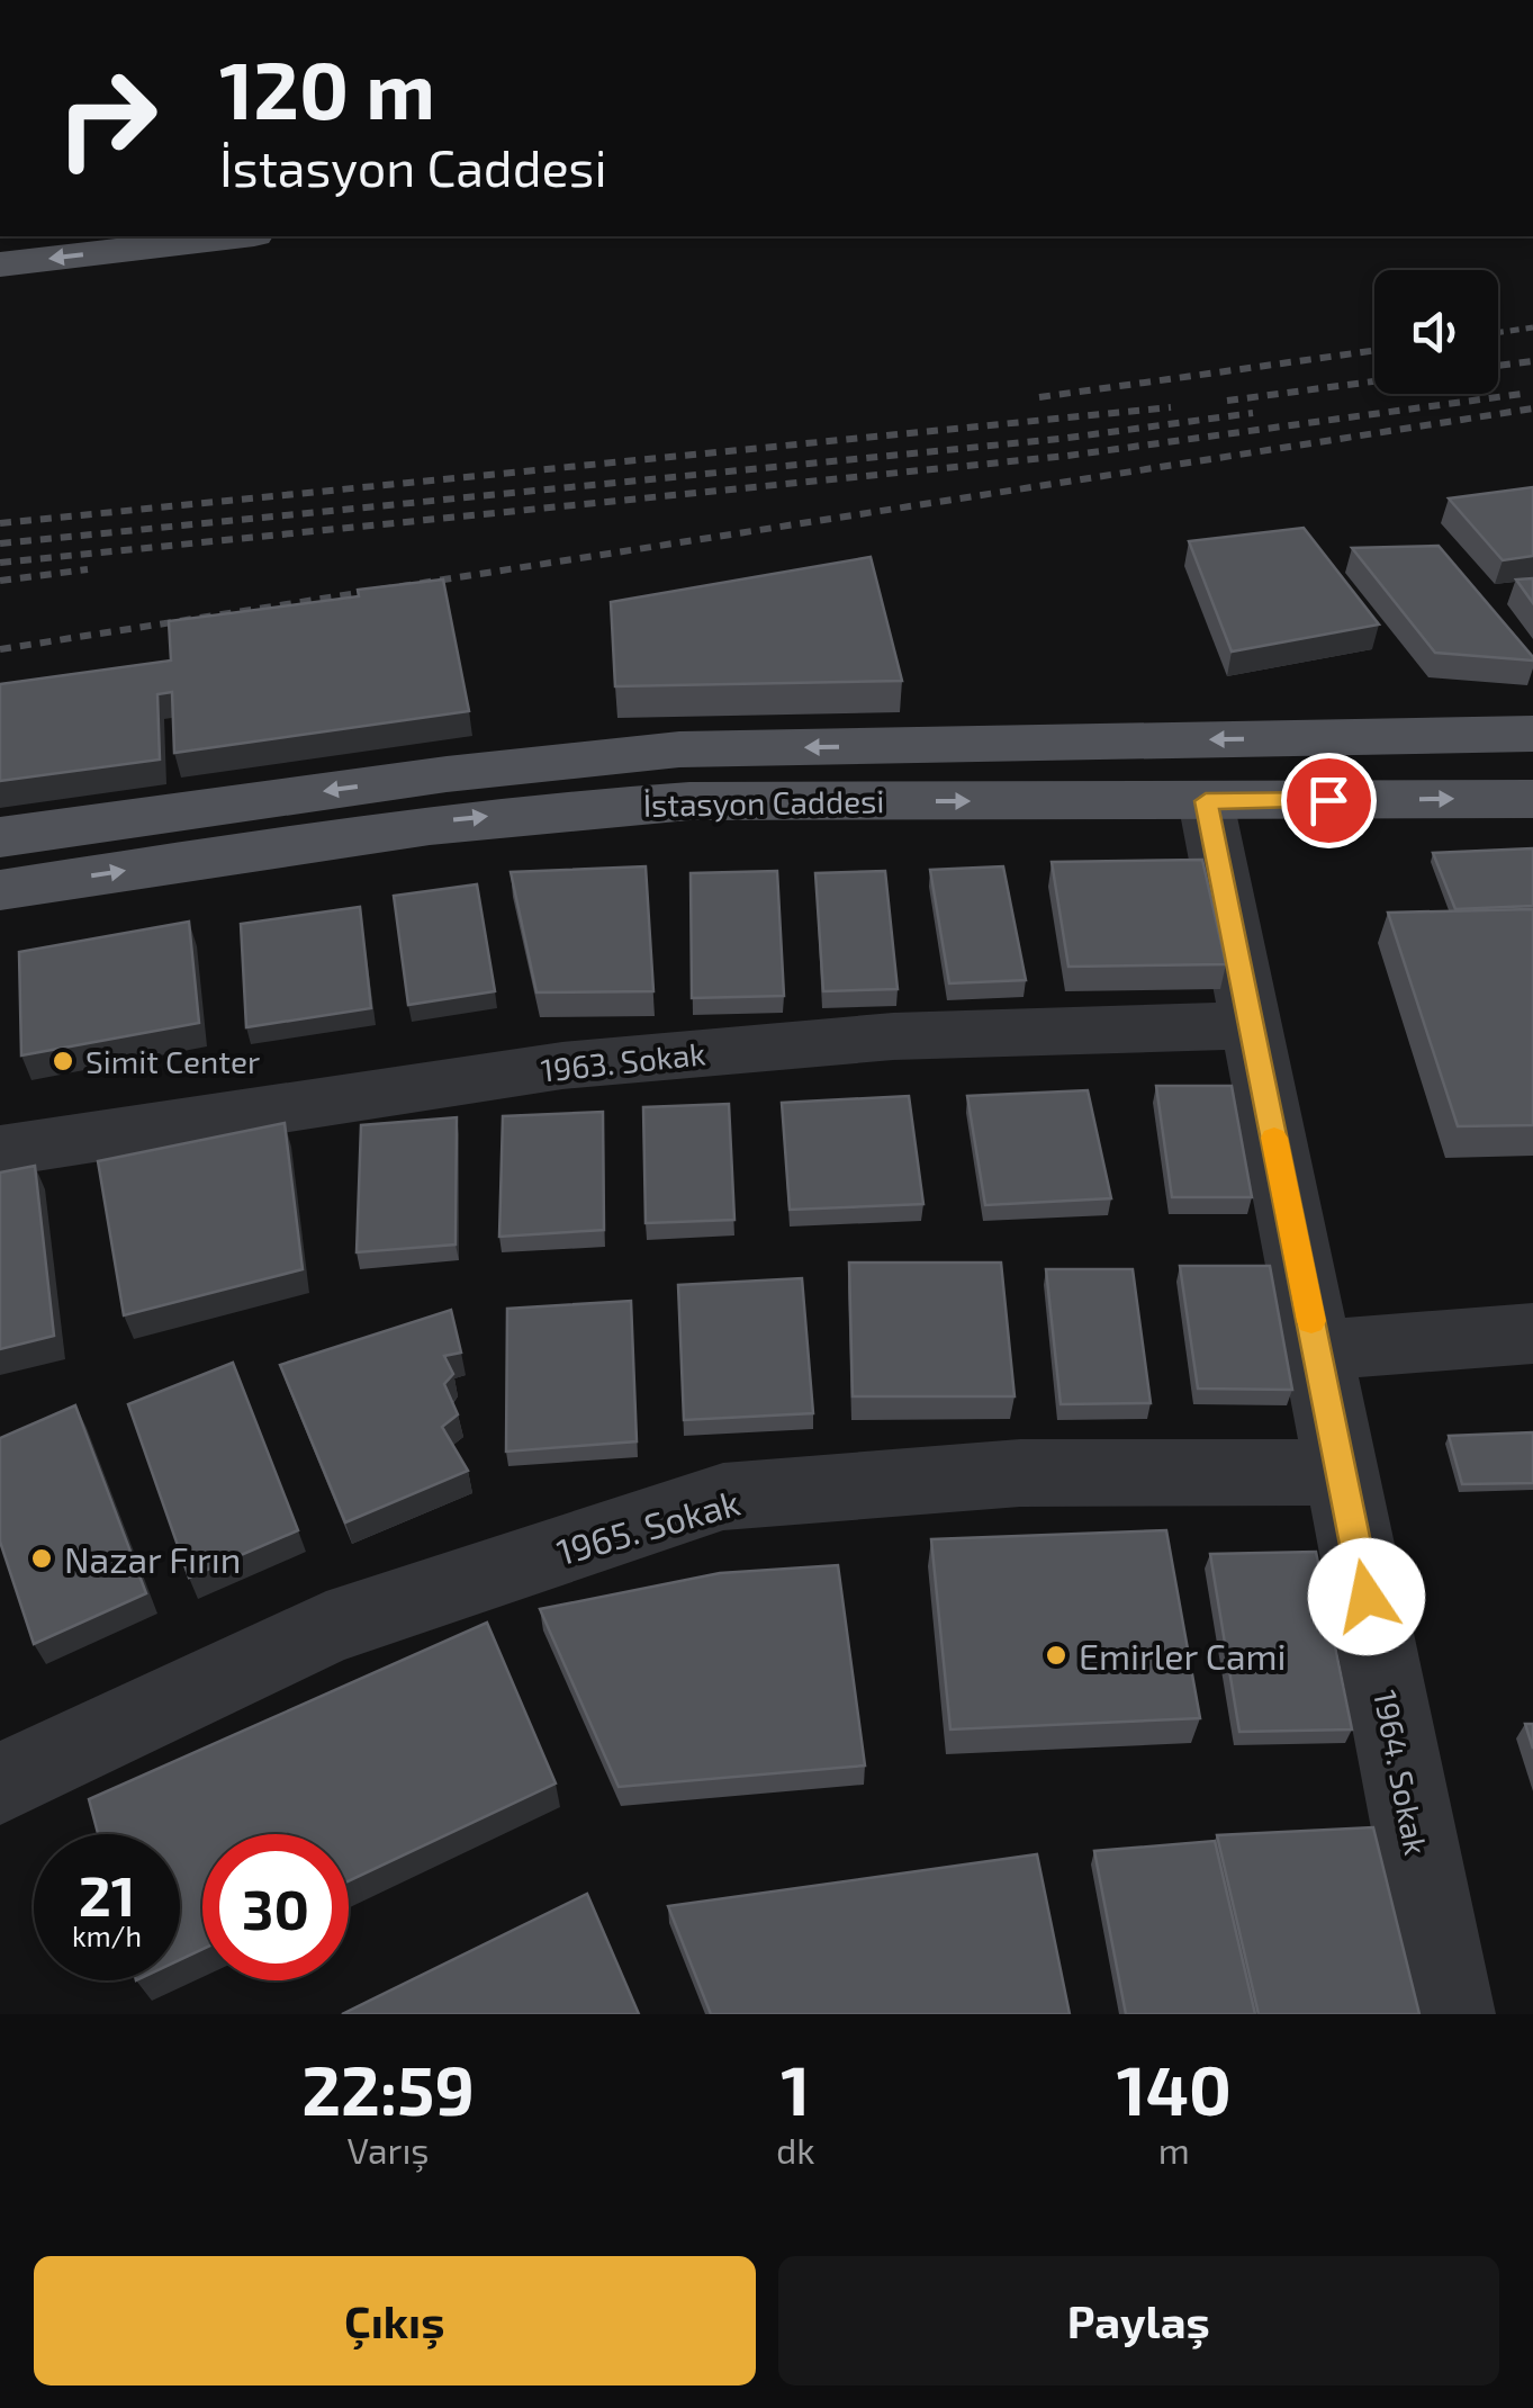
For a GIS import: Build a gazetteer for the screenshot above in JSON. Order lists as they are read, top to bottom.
{
  "streets": {
    "main road": ["İstasyon Caddesi"],
    "street": ["1963. Sokak", "1965. Sokak", "1964. Sokak"]
  },
  "crossings": [
    ["İstasyon Caddesi", "1964. Sokak"],
    ["1963. Sokak", "1964. Sokak"],
    ["1965. Sokak", "1964. Sokak"]
  ],
  "places": ["Simit Center", "Nazar Fırın", "Emirler Cami"],
  "page": {
    "turn": ["120 m", "İstasyon Caddesi"],
    "speed": "21 km/h",
    "limit": "30",
    "eta": [
      "22:59",
      "Varış",
      "1",
      "dk",
      "140",
      "m"
    ],
    "buttons": ["Çıkış", "Paylaş"]
  }
}
